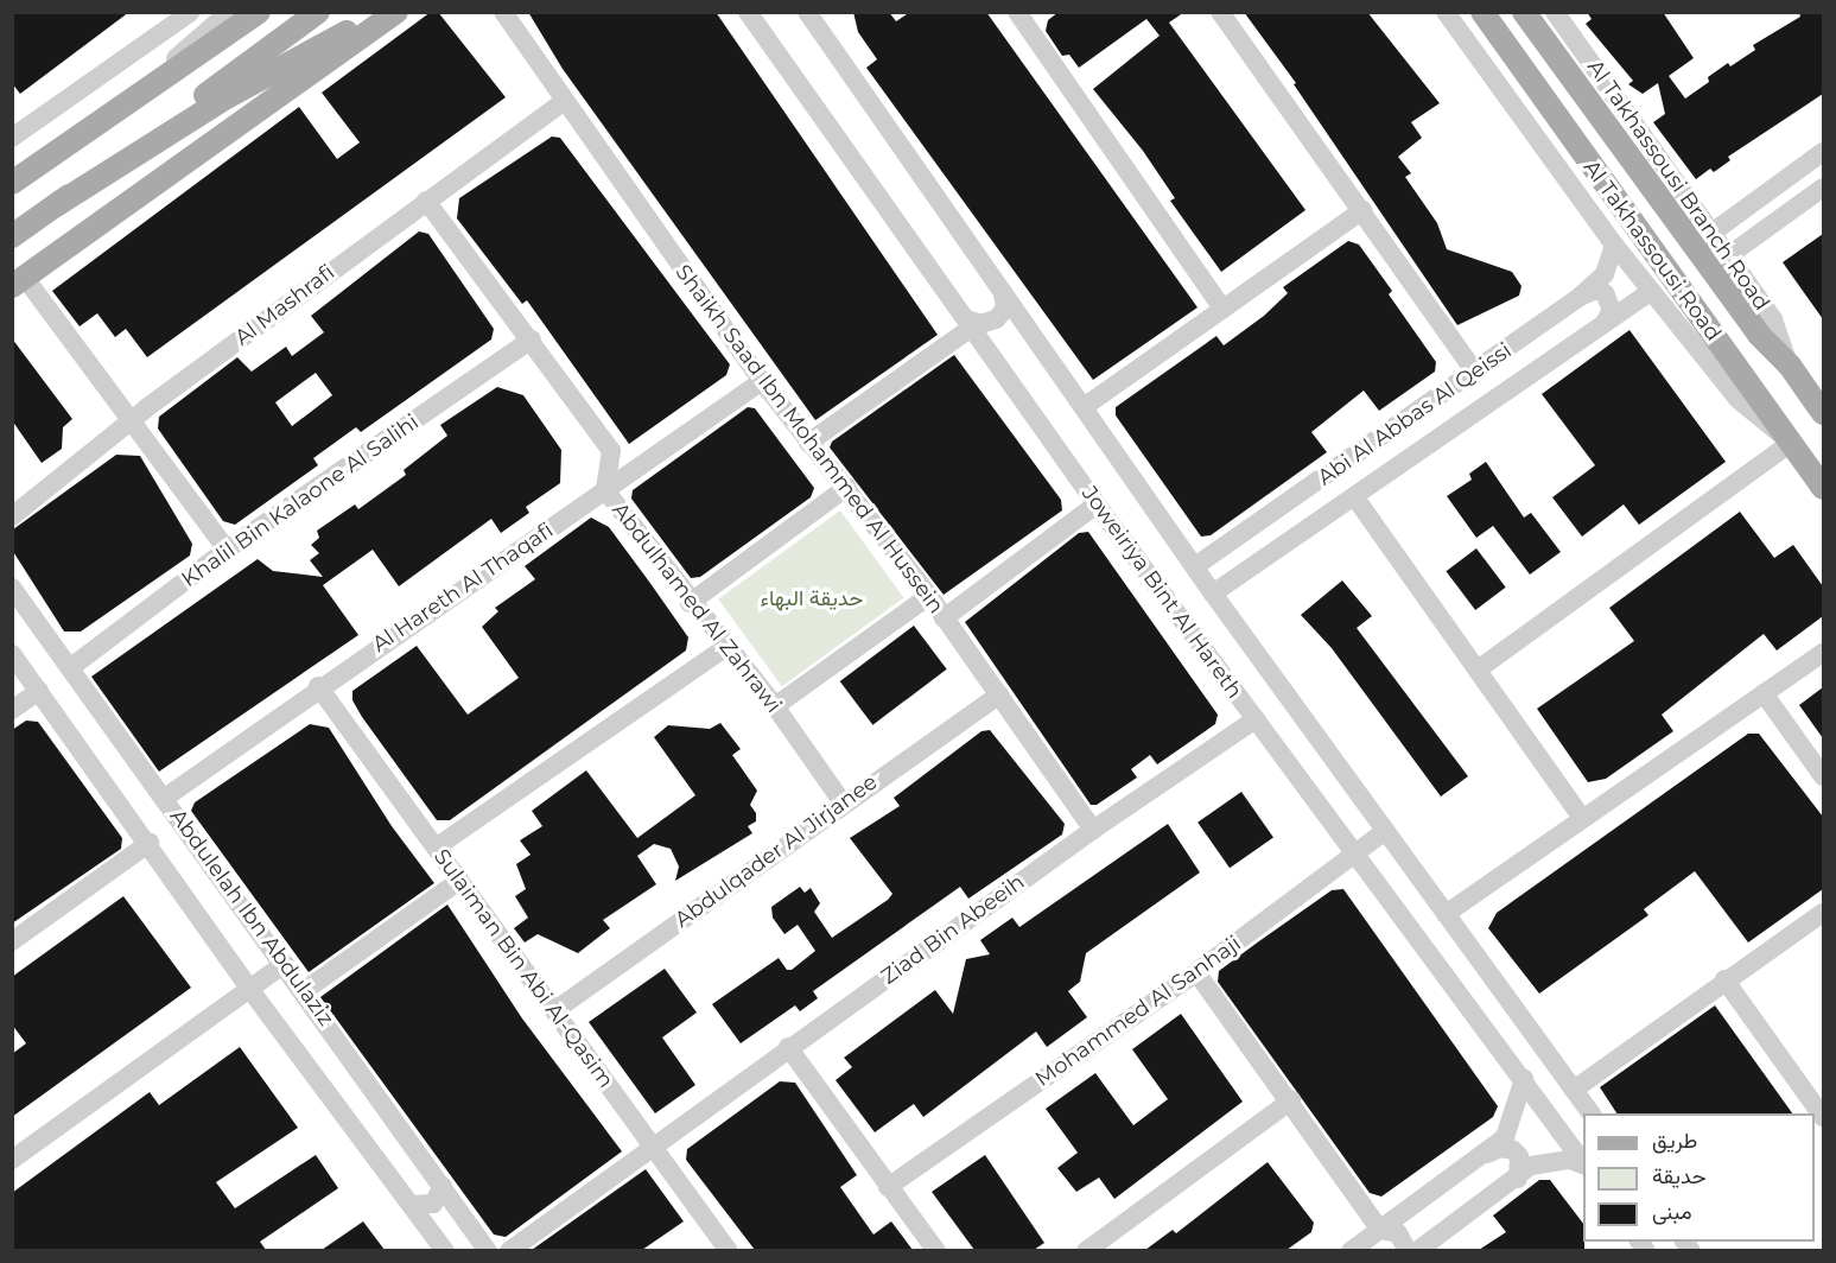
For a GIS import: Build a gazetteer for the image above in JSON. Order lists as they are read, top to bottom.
{
  "streets": {
    "main road": ["Al Takhassousi Road"],
    "street": [
      "Al Takhassousi Branch Road",
      "Al Mashrafi",
      "Abi Al Abbas Al Qeissi",
      "Shaikh Saad Ibn Mohammed Al Hussein",
      "Khalil Bin Kalaone Al Salihi",
      "Al Hareth Al Thaqafi",
      "Joweiriya Bint Al Hareth",
      "Abdulhamed Al Zahrawi",
      "Abdulqader Al Jirjanee",
      "Abdulelah Ibn Abdulaziz",
      "Ziad Bin Abeeih",
      "Sulaiman Bin Abi Al-Qasim",
      "Mohammed Al Sanhaji"
    ]
  },
  "crossings": [
    ["Al Takhassousi Branch Road", "Al Takhassousi Road"],
    ["Al Mashrafi", "Shaikh Saad Ibn Mohammed Al Hussein"],
    ["Al Mashrafi", "Abdulhamed Al Zahrawi"],
    ["Abi Al Abbas Al Qeissi", "Joweiriya Bint Al Hareth"],
    ["Shaikh Saad Ibn Mohammed Al Hussein", "Al Hareth Al Thaqafi"],
    ["Shaikh Saad Ibn Mohammed Al Hussein", "Abdulqader Al Jirjanee"],
    ["Shaikh Saad Ibn Mohammed Al Hussein", "Ziad Bin Abeeih"],
    ["Khalil Bin Kalaone Al Salihi", "Abdulhamed Al Zahrawi"],
    ["Khalil Bin Kalaone Al Salihi", "Abdulelah Ibn Abdulaziz"],
    ["Al Hareth Al Thaqafi", "Abdulhamed Al Zahrawi"],
    ["Al Hareth Al Thaqafi", "Abdulelah Ibn Abdulaziz"],
    ["Al Hareth Al Thaqafi", "Sulaiman Bin Abi Al-Qasim"],
    ["Joweiriya Bint Al Hareth", "Ziad Bin Abeeih"],
    ["Joweiriya Bint Al Hareth", "Mohammed Al Sanhaji"],
    ["Abdulhamed Al Zahrawi", "Abdulqader Al Jirjanee"],
    ["Abdulqader Al Jirjanee", "Sulaiman Bin Abi Al-Qasim"],
    ["Ziad Bin Abeeih", "Sulaiman Bin Abi Al-Qasim"]
  ],
  "parks": ["حديقة البهاء"],
  "legend": ["طريق", "حديقة", "مبنى"]
}
